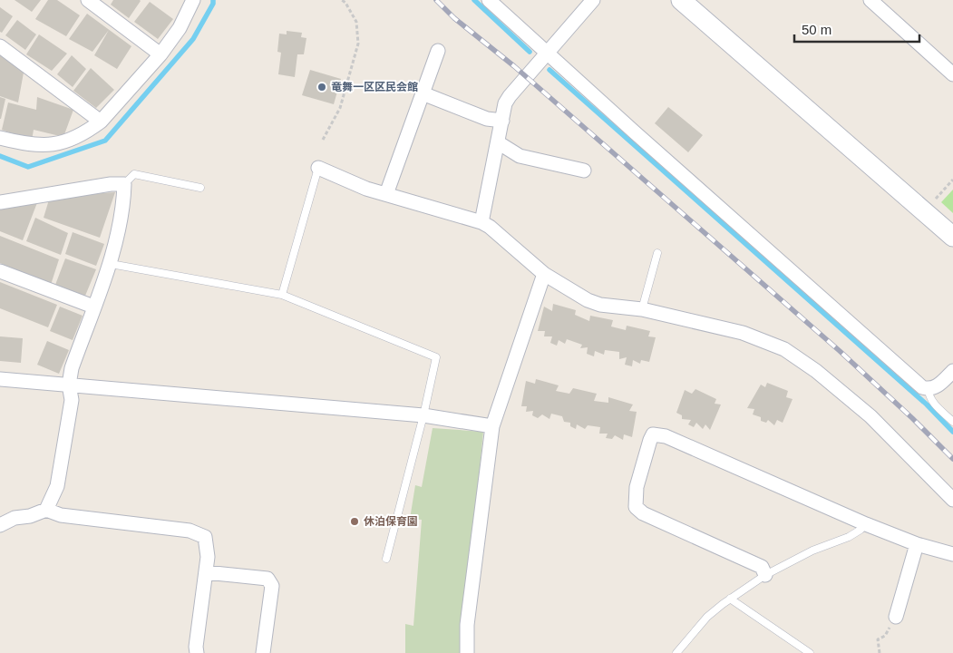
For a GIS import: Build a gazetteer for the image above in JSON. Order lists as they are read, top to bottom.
{
  "places": ["竜舞一区区民会館", "休泊保育園"],
  "scale_bar": "50 m"
}
